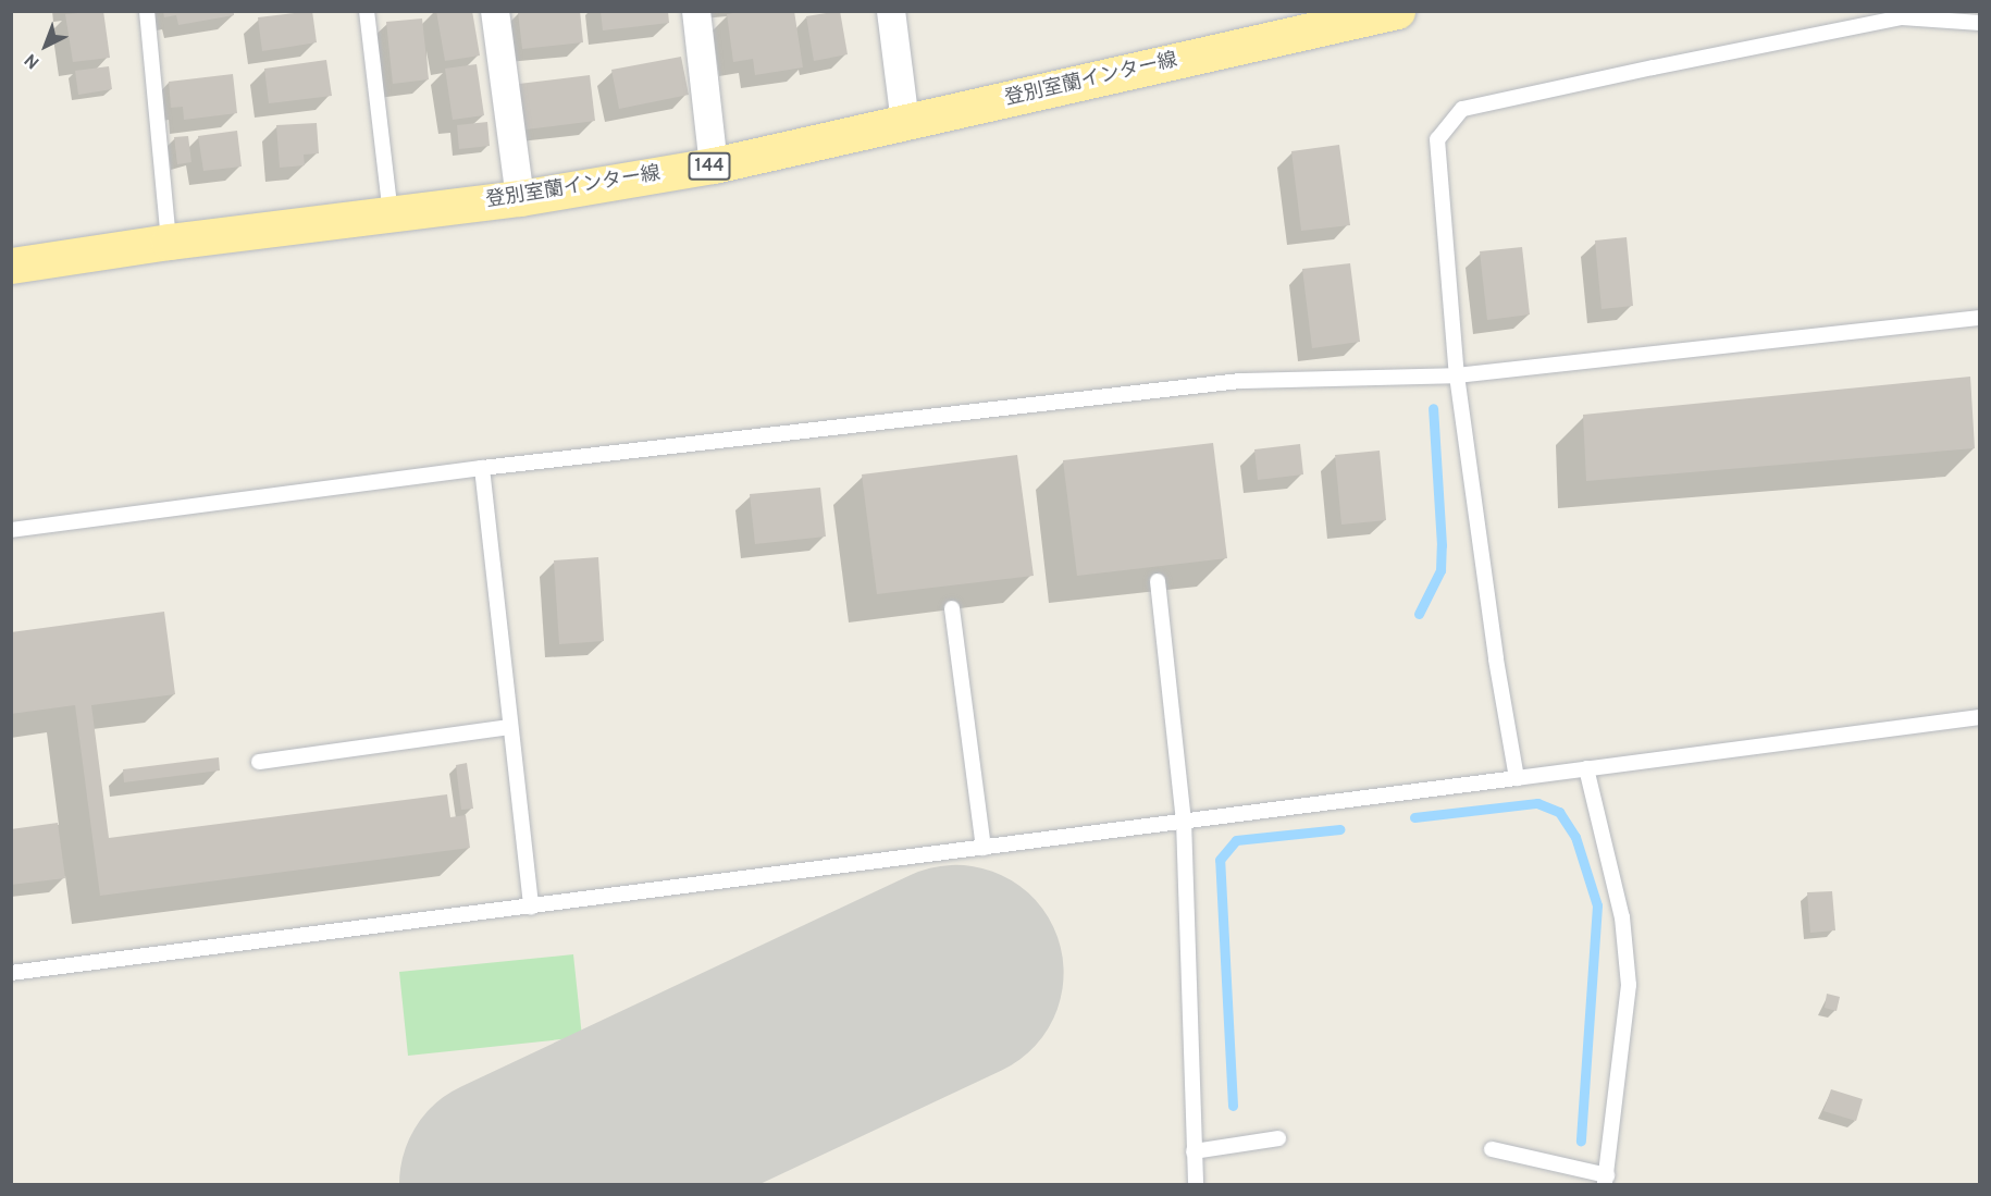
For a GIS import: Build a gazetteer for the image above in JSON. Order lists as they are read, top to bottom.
{
  "streets": {
    "main road": ["登別室蘭インター線", "144"]
  },
  "north": "bottom left"
}
